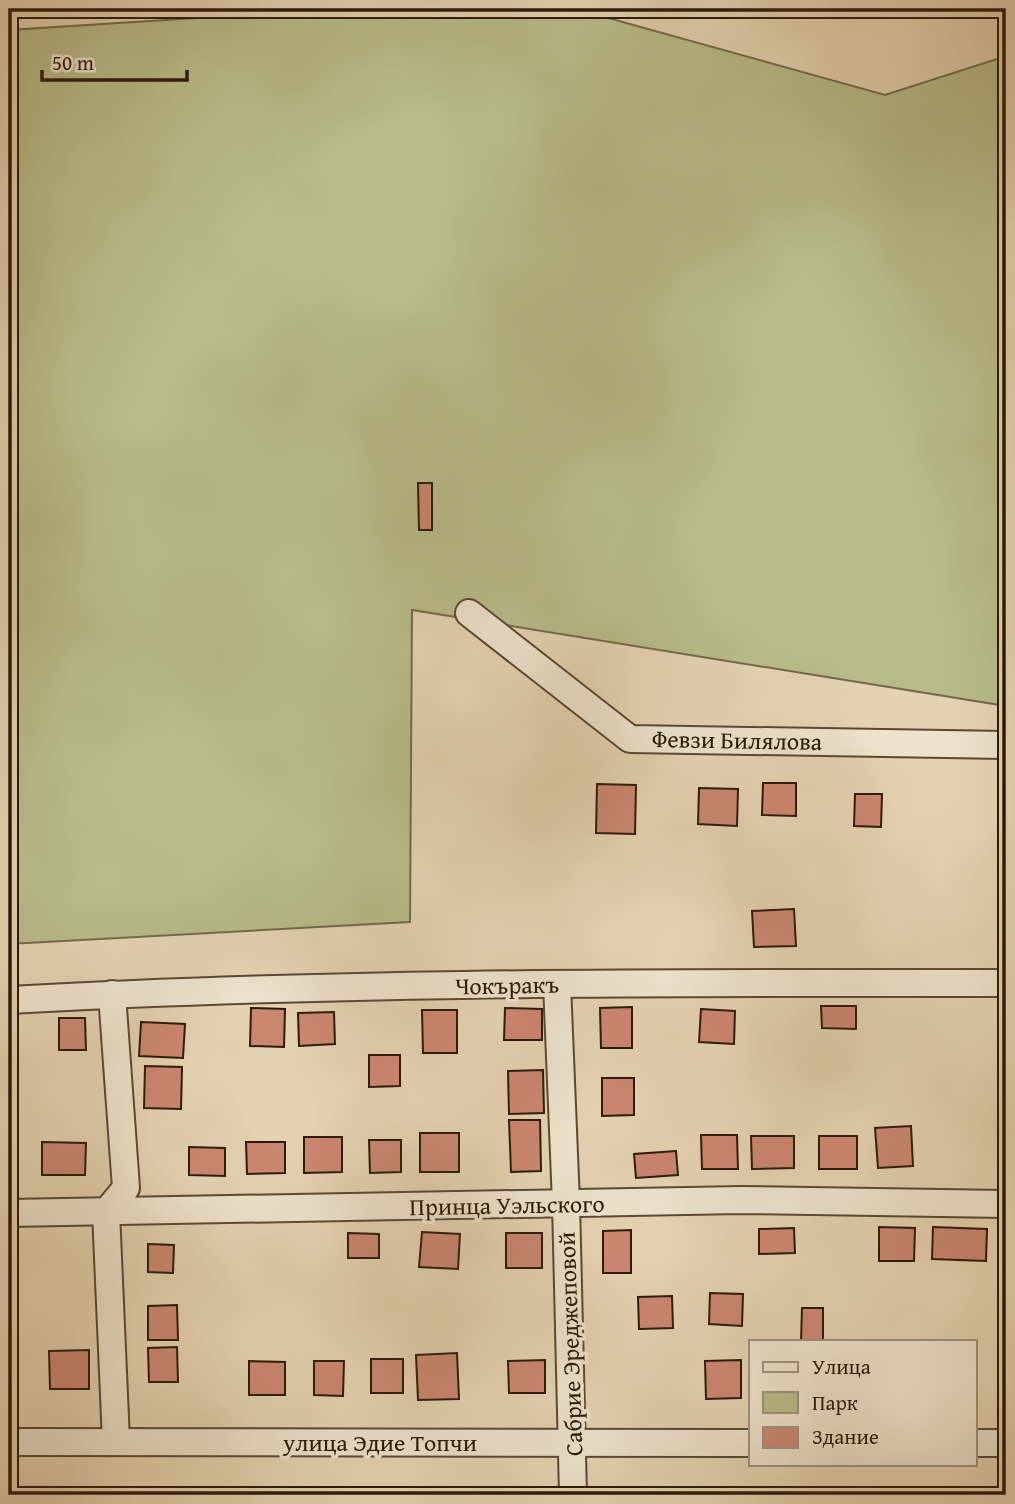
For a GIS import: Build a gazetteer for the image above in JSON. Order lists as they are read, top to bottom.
{
  "streets": {
    "street": [
      "Февзи Билялова",
      "Чокъракъ",
      "Принца Уэльского",
      "Сабрие Эреджеповой",
      "улица Эдие Топчи"
    ]
  },
  "crossings": [
    ["Чокъракъ", "Сабрие Эреджеповой"],
    ["Принца Уэльского", "Сабрие Эреджеповой"],
    ["Сабрие Эреджеповой", "улица Эдие Топчи"]
  ],
  "legend": ["Улица", "Парк", "Здание"],
  "scale_bar": "50 m"
}
